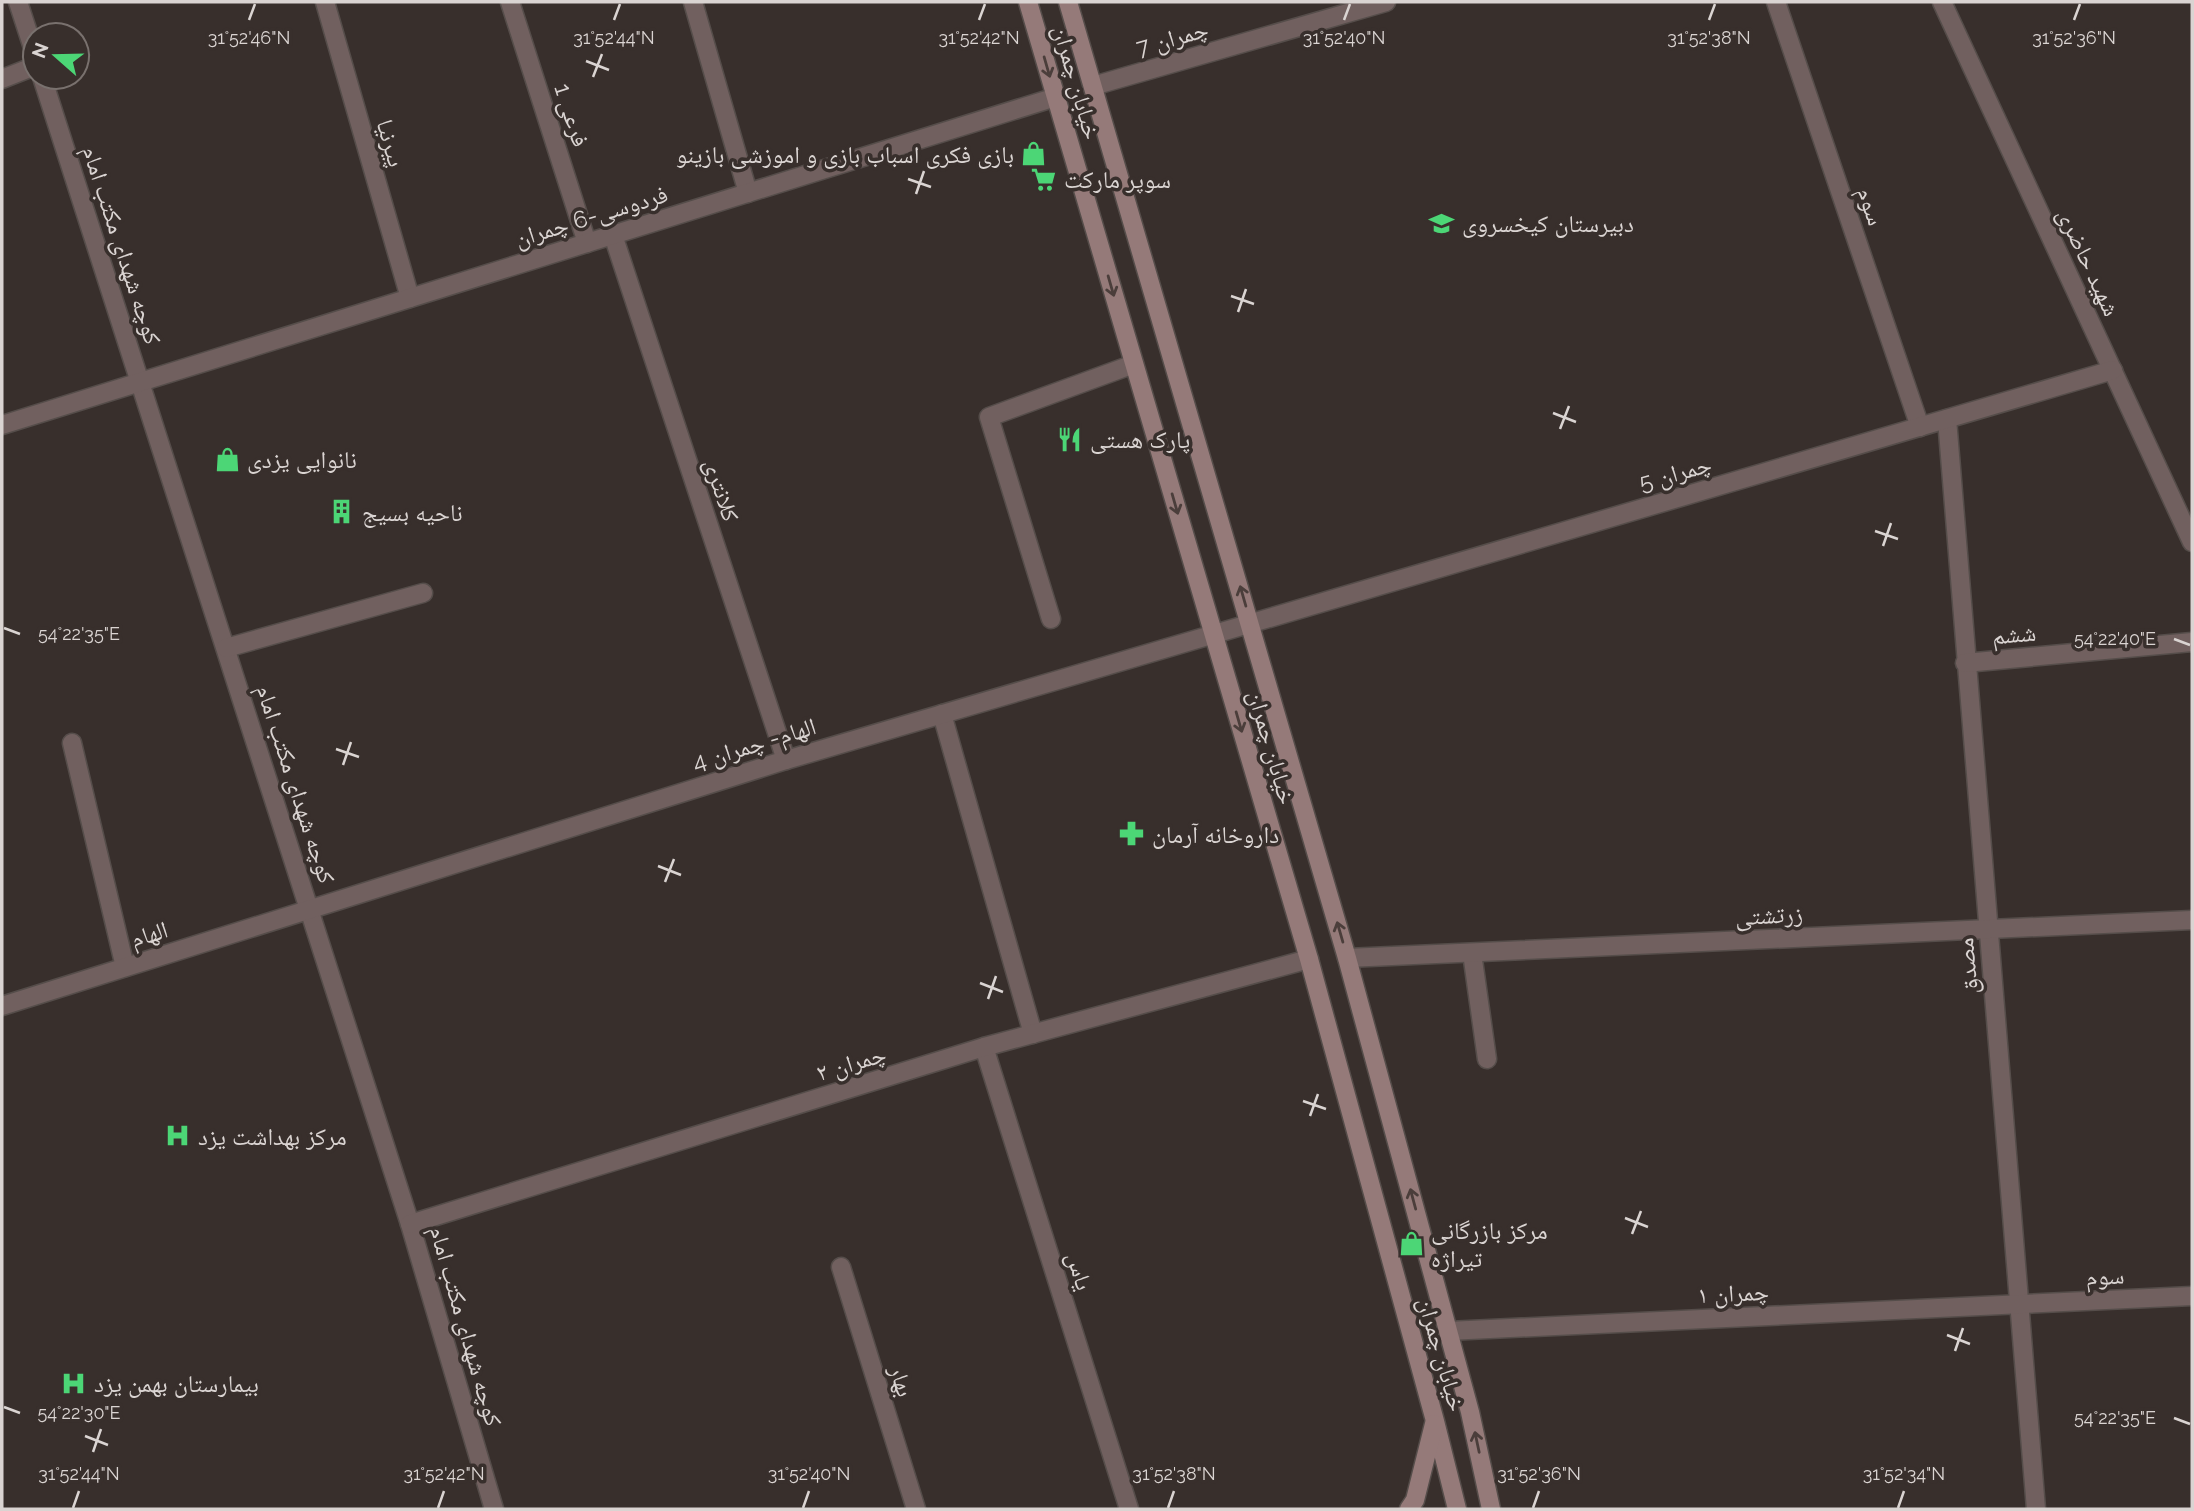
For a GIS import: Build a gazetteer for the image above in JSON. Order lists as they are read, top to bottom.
{
  "streets": {
    "main road": ["خیابان چمران"],
    "street": [
      "چمران 7",
      "فرعی 1",
      "پیرنیا",
      "سوم",
      "فردوسی-6 چمران",
      "کوچه شهدای مکتب امام",
      "شهید حاضری",
      "چمران 5",
      "کلانتری",
      "ششم",
      "الهام- چمران 4",
      "زرتشتی",
      "الهام",
      "مصدق",
      "چمران ۲",
      "یاس",
      "چمران ۱",
      "بهار"
    ]
  },
  "crossings": [
    ["چمران 7", "خیابان چمران"],
    ["خیابان چمران", "فردوسی-6 چمران"],
    ["خیابان چمران", "چمران 5"],
    ["خیابان چمران", "الهام- چمران 4"],
    ["خیابان چمران", "زرتشتی"],
    ["خیابان چمران", "چمران ۲"],
    ["خیابان چمران", "چمران ۱"],
    ["فرعی 1", "فردوسی-6 چمران"],
    ["پیرنیا", "فردوسی-6 چمران"],
    ["سوم", "چمران 5"],
    ["سوم", "مصدق"],
    ["سوم", "چمران ۱"],
    ["فردوسی-6 چمران", "کوچه شهدای مکتب امام"],
    ["فردوسی-6 چمران", "کلانتری"],
    ["کوچه شهدای مکتب امام", "الهام- چمران 4"],
    ["کوچه شهدای مکتب امام", "الهام"],
    ["کوچه شهدای مکتب امام", "چمران ۲"],
    ["شهید حاضری", "چمران 5"],
    ["چمران 5", "الهام- چمران 4"],
    ["چمران 5", "مصدق"],
    ["کلانتری", "الهام- چمران 4"],
    ["ششم", "مصدق"],
    ["الهام- چمران 4", "الهام"],
    ["زرتشتی", "مصدق"],
    ["مصدق", "چمران ۱"],
    ["چمران ۲", "یاس"]
  ],
  "places": {
    "shop": ["بازی فکری اسباب بازی و اموزشی بازینو", "نانوایی یزدی", "مرکز بازرگانی تیراژه"],
    "supermarket": ["سوپر مارکت"],
    "school or university": ["دبیرستان کیخسروی"],
    "restaurant": ["پارک هستی"],
    "building": ["ناحیه بسیج"],
    "pharmacy": ["داروخانه آرمان"],
    "hospital": ["مرکز بهداشت یزد", "بیمارستان بهمن یزد"]
  },
  "north": "left",
  "coordinates": [
    "31°52'46\"N",
    "31°52'44\"N",
    "31°52'42\"N",
    "31°52'40\"N",
    "31°52'38\"N",
    "31°52'36\"N",
    "54°22'35\"E",
    "54°22'40\"E",
    "54°22'30\"E",
    "31°52'34\"N"
  ]
}
